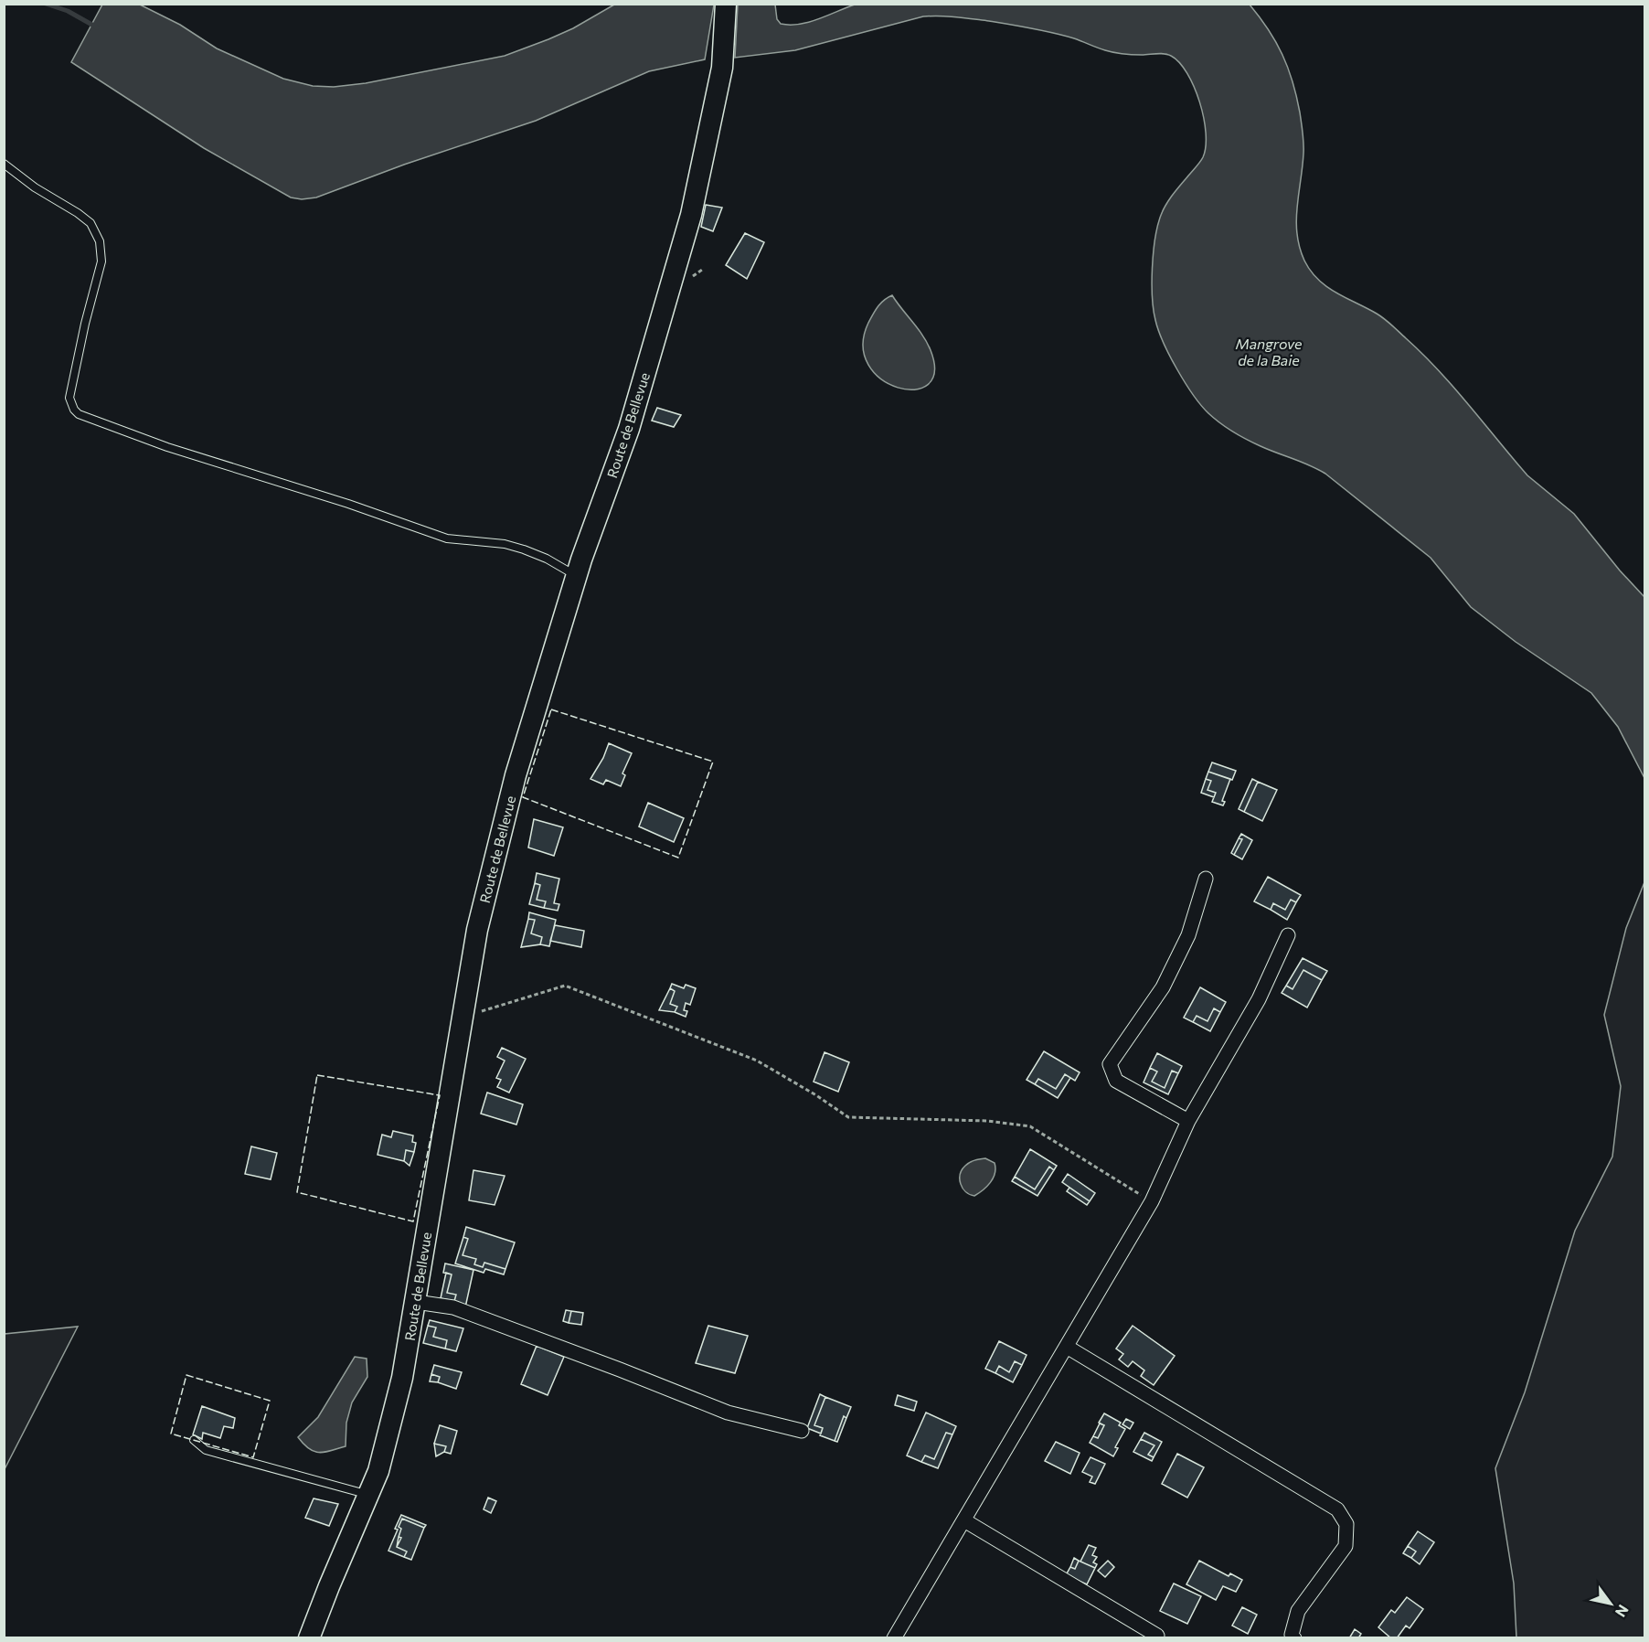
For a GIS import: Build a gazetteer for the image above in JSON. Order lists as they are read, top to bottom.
{
  "streets": {
    "main road": ["Route de Bellevue"]
  },
  "water": ["Mangrove de la Baie"],
  "north": "bottom right"
}
